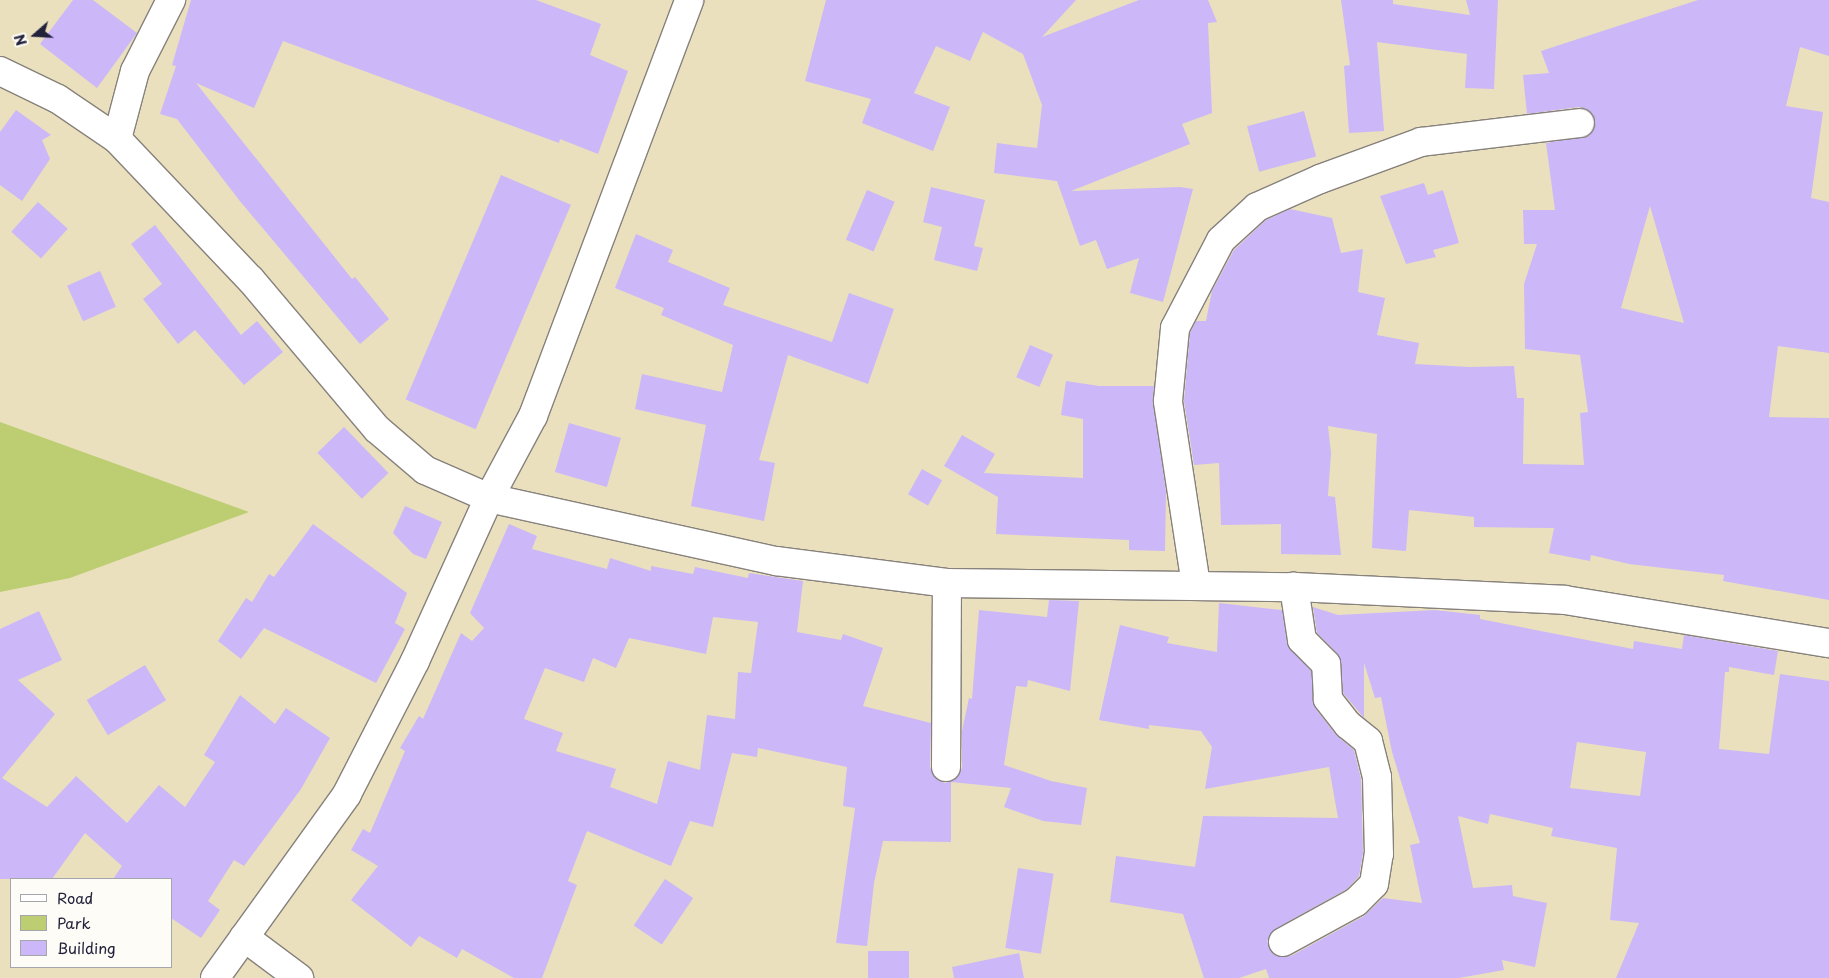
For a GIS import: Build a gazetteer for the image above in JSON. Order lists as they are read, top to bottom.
{
  "legend": ["Road", "Park", "Building"],
  "north": "left"
}
